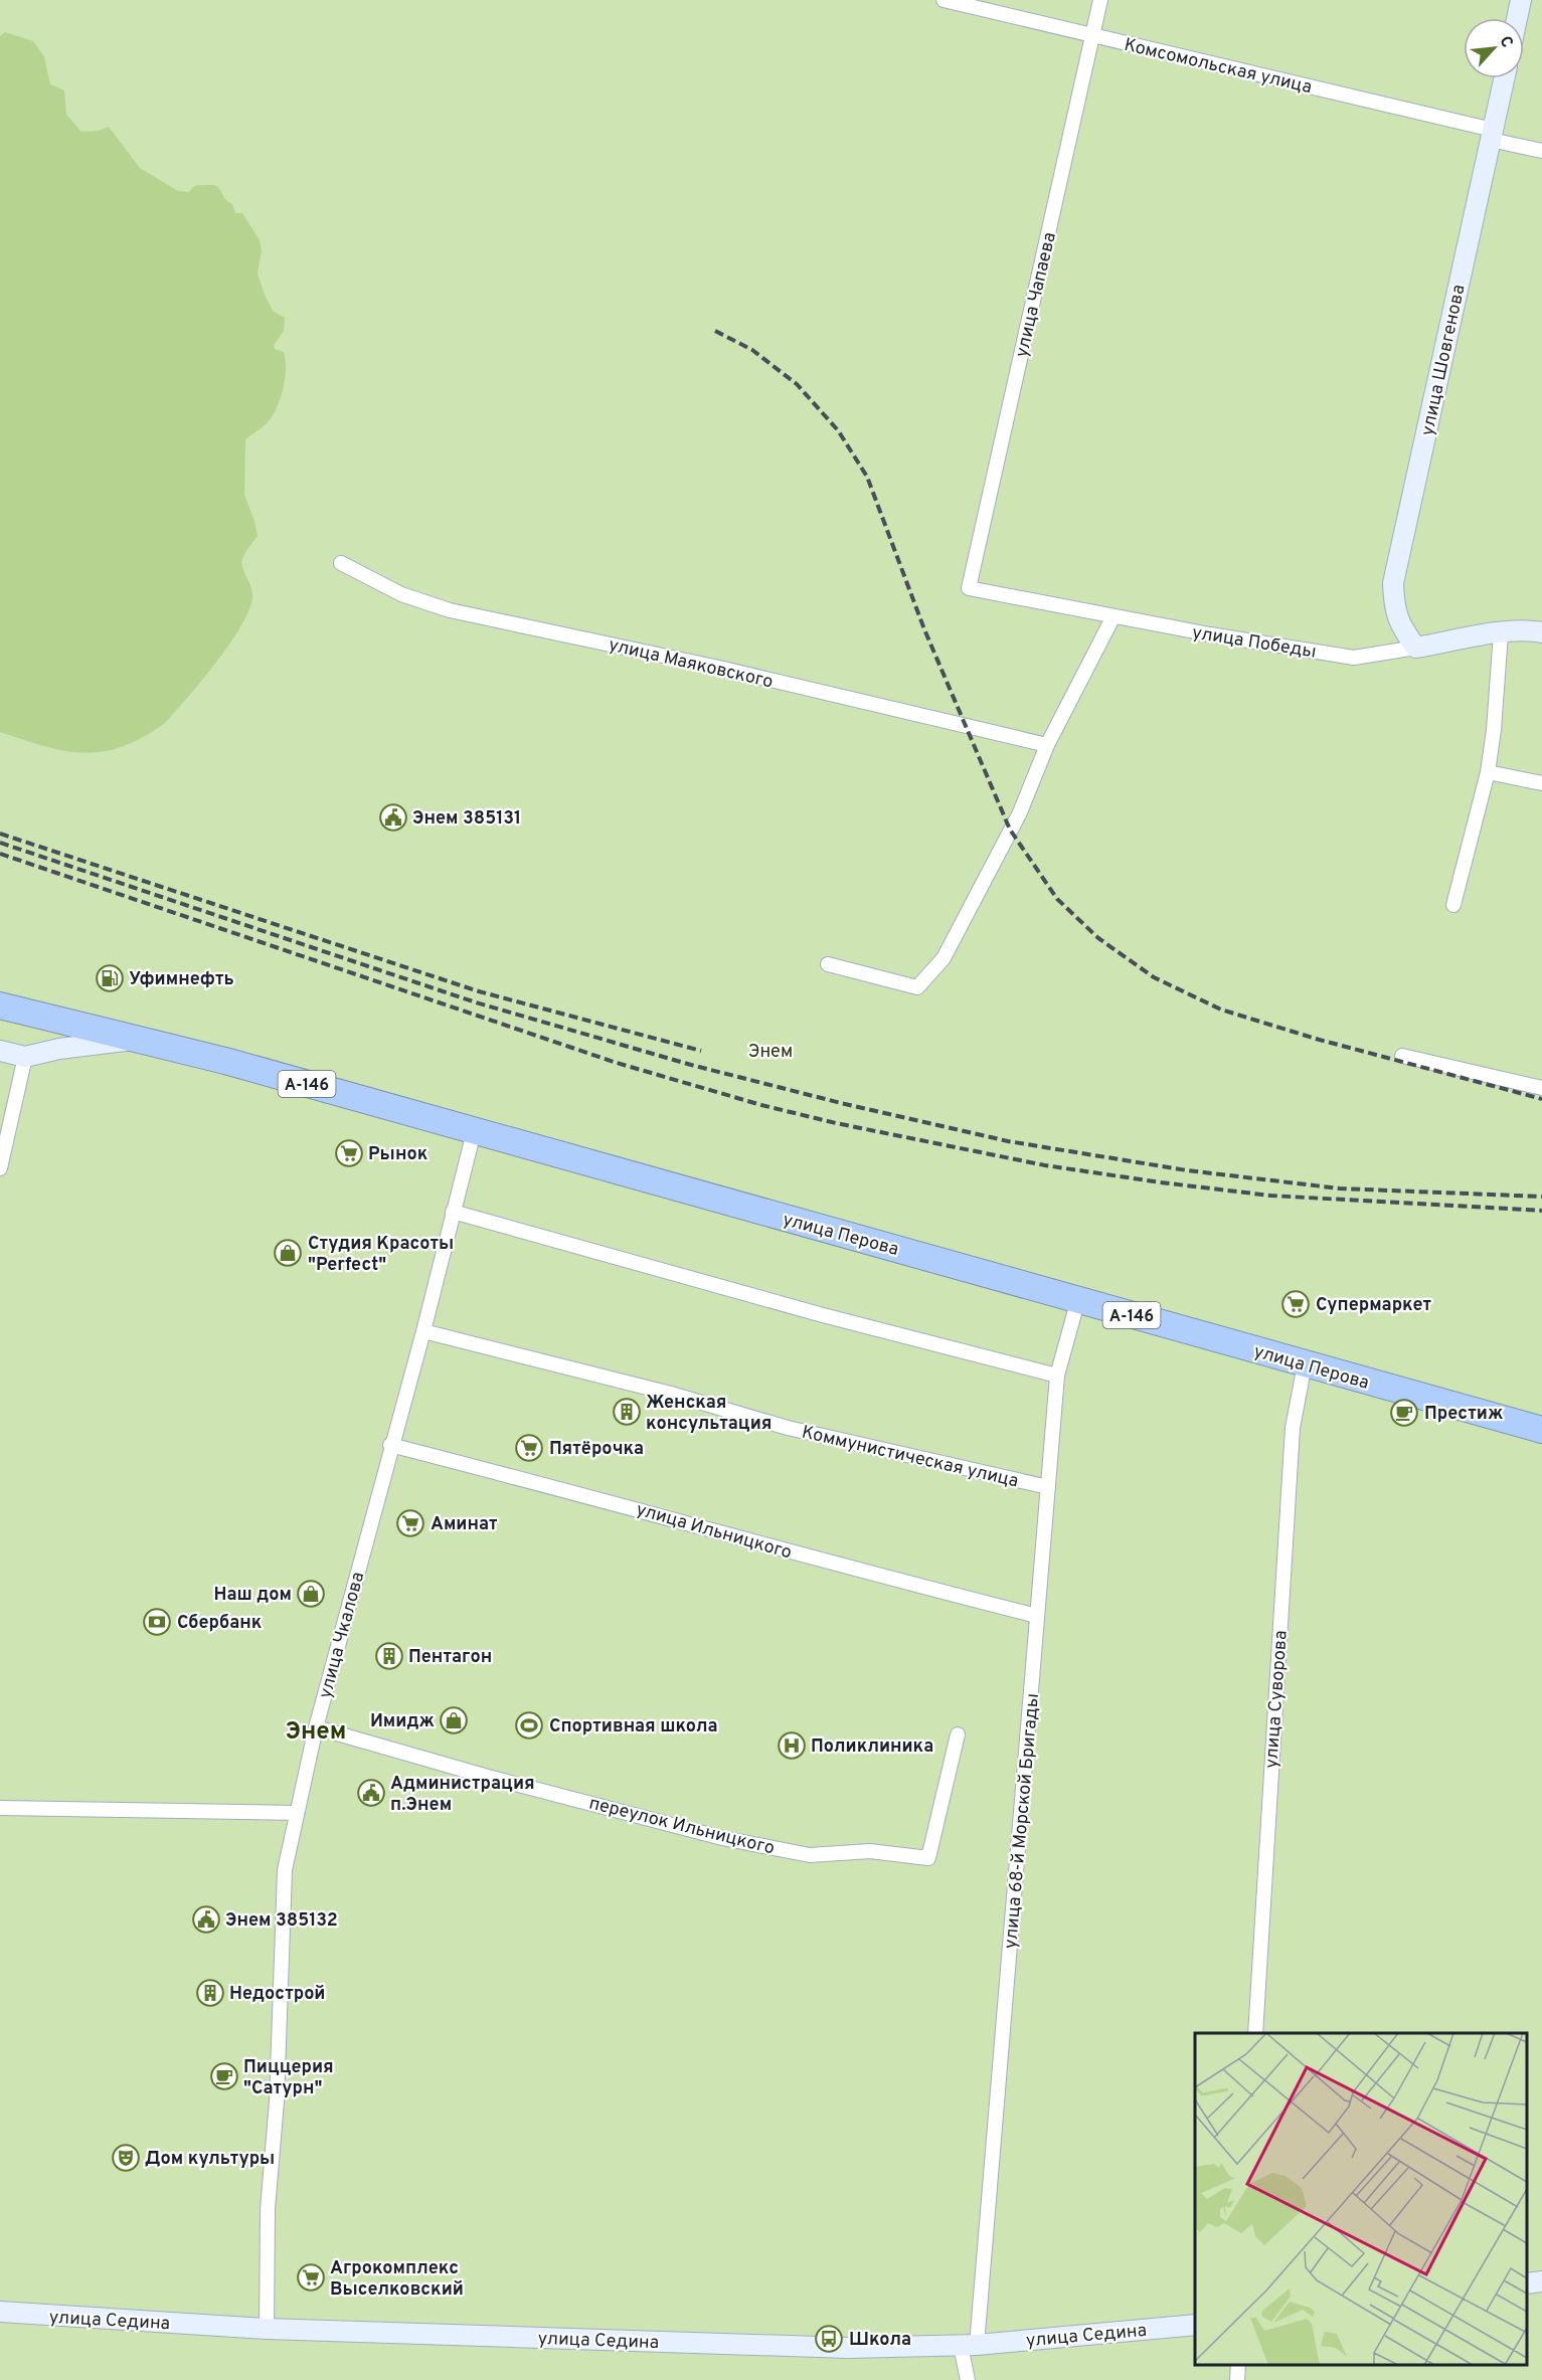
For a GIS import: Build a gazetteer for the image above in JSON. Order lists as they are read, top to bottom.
{
  "streets": {
    "highway": ["А-146", "улица Перова"],
    "street": [
      "Комсомольская улица",
      "улица Чапаева",
      "улица Шовгенова",
      "улица Победы",
      "улица Маяковского",
      "Коммунистическая улица",
      "улица Ильницкого",
      "улица Чкалова",
      "улица Суворова",
      "улица 68-й Морской Бригады",
      "переулок Ильницкого",
      "улица Седина"
    ]
  },
  "crossings": [
    ["Комсомольская улица", "улица Чапаева"],
    ["Комсомольская улица", "улица Шовгенова"],
    ["улица Чапаева", "улица Победы"],
    ["улица Шовгенова", "улица Победы"],
    ["улица Перова", "улица Чкалова"],
    ["улица Перова", "улица Суворова"],
    ["улица Перова", "улица 68-й Морской Бригады"],
    ["Коммунистическая улица", "улица Чкалова"],
    ["Коммунистическая улица", "улица 68-й Морской Бригады"],
    ["улица Ильницкого", "улица Чкалова"],
    ["улица Ильницкого", "улица 68-й Морской Бригады"],
    ["улица Чкалова", "переулок Ильницкого"],
    ["улица Чкалова", "улица Седина"],
    ["улица 68-й Морской Бригады", "улица Седина"]
  ],
  "districts": ["Энем"],
  "parks": ["Энем"],
  "places": {
    "public building": ["Энем 385131", "Администрация п.Энем", "Энем 385132"],
    "fuel station": ["Уфимнефть"],
    "supermarket": [
      "Рынок",
      "Супермаркет",
      "Пятёрочка",
      "Аминат",
      "Агрокомплекс Выселковский"
    ],
    "shop": ["Студия Красоты \"Perfect\"", "Наш дом", "Имидж"],
    "building": ["Женская консультация", "Пентагон", "Недострой"],
    "cafe": ["Престиж", "Пиццерия \"Сатурн\""],
    "bank": ["Сбербанк"],
    "sports": ["Спортивная школа"],
    "hospital": ["Поликлиника"],
    "theatre": ["Дом культуры"],
    "bus stop": ["Школа"]
  },
  "north": "top right"
}
